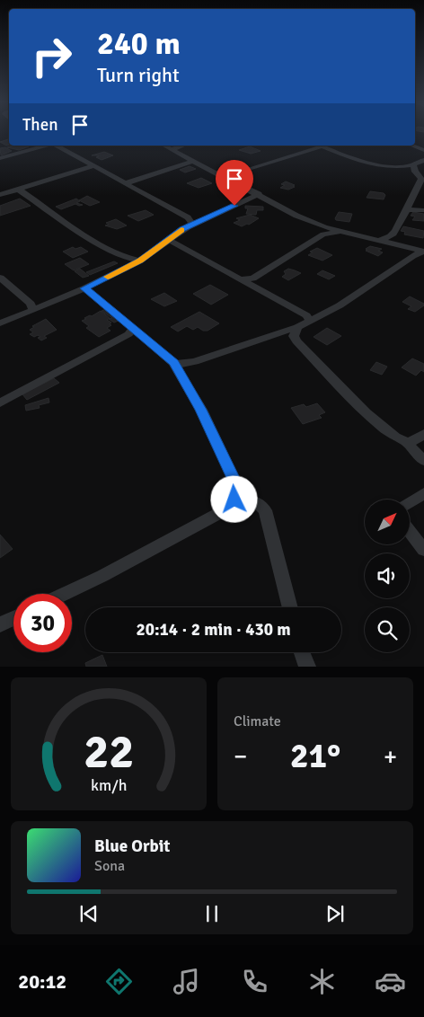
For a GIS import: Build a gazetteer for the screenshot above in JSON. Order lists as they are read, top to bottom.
{
  "north": "top right",
  "page": {
    "turn": ["240 m", "Turn right"],
    "then": "Then",
    "limit": "30",
    "trip": "20:14 · 2 min · 430 m",
    "tile": "Climate",
    "heat": ["−", "21°", "+"],
    "song": ["Blue Orbit", "Sona"],
    "tabs": "20:12",
    "gauge": ["22", "km/h"]
  }
}
